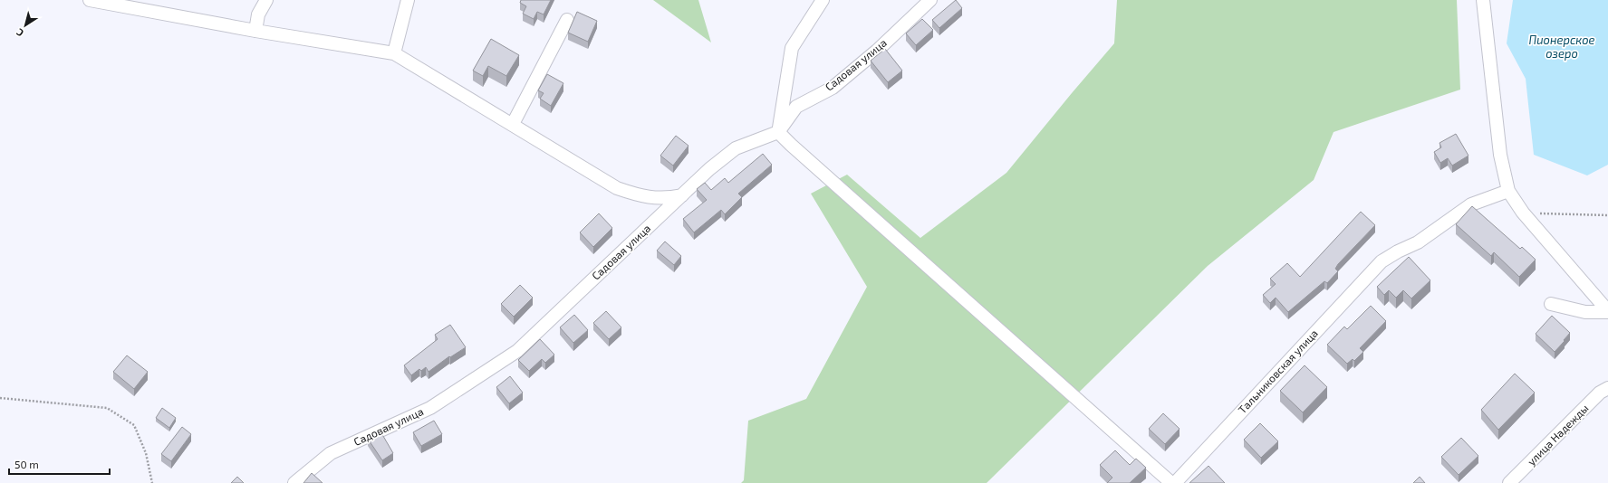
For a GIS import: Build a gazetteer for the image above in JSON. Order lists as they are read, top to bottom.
{
  "streets": {
    "street": ["Садовая улица", "Тальниковская улица", "улица Надежды"]
  },
  "water": ["Пионерское озеро"],
  "scale_bar": "50 m",
  "north": "bottom left"
}
